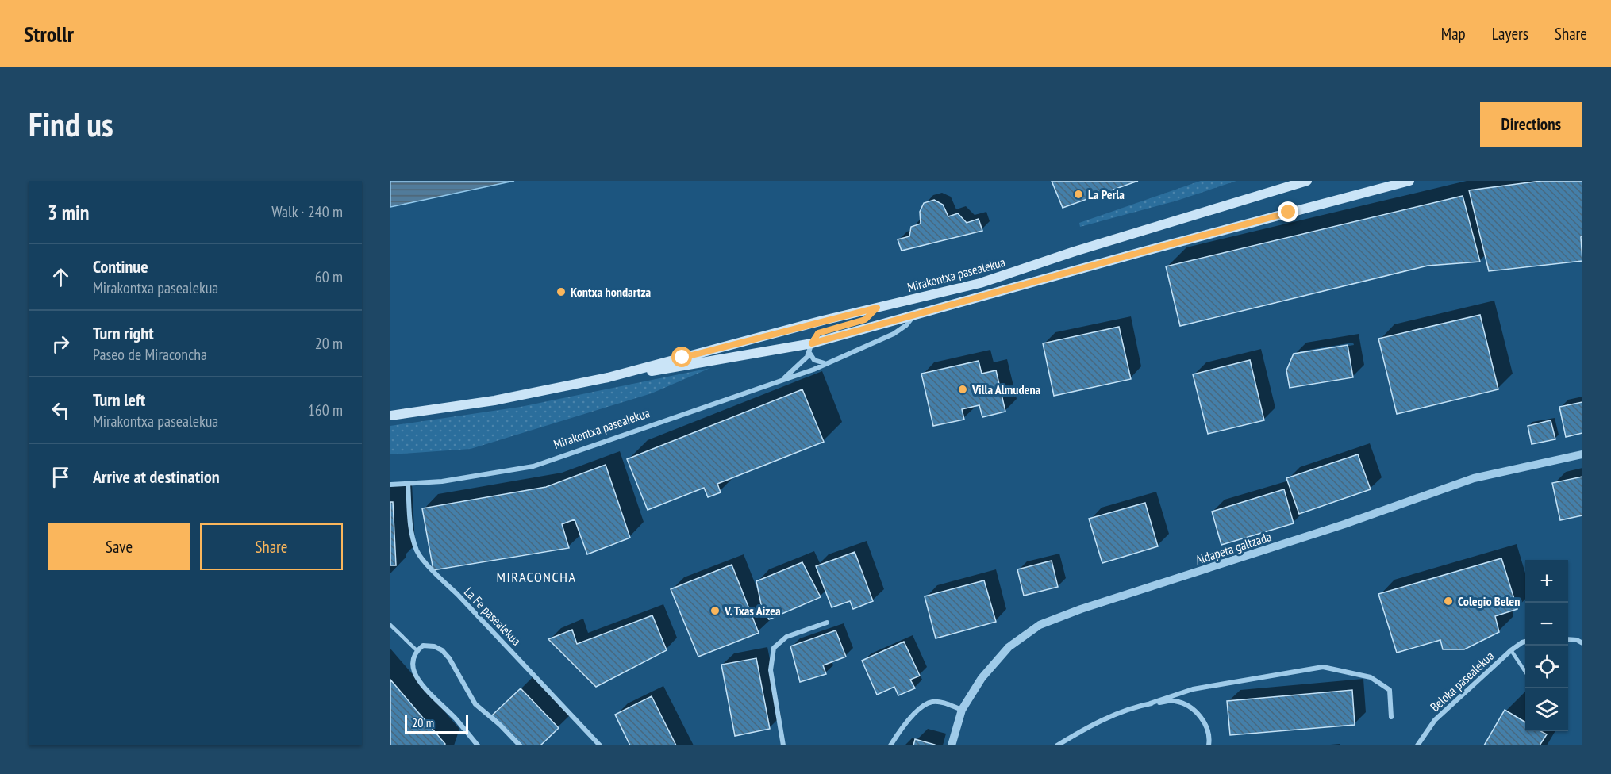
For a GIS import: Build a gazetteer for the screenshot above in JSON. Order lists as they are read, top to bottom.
{
  "streets": {
    "main road": ["Mirakontxa pasealekua"],
    "street": ["Aldapeta galtzada", "La Fe pasealekua", "Beloka pasealekua"]
  },
  "crossings": [
    ["Mirakontxa pasealekua", "La Fe pasealekua"]
  ],
  "districts": ["MIRACONCHA"],
  "places": [
    "La Perla",
    "Kontxa hondartza",
    "Villa Almudena",
    "Colegio Belen",
    "V. Txas Aizea"
  ],
  "scale_bar": "20 m",
  "page": {
    "header": "Strollr",
    "nav": ["Map", "Layers", "Share"],
    "buttons": [
      "Directions",
      ["Save", "Share"]
    ],
    "title": "Find us",
    "heading": ["3 min", "Walk · 240 m"],
    "list": [
      ["Continue", "Mirakontxa pasealekua", "60 m"],
      ["Turn right", "Paseo de Miraconcha", "20 m"],
      ["Turn left", "Mirakontxa pasealekua", "160 m"],
      "Arrive at destination"
    ],
    "map_buttons": ["+", "−"],
    "scale": "20 m"
  }
}
